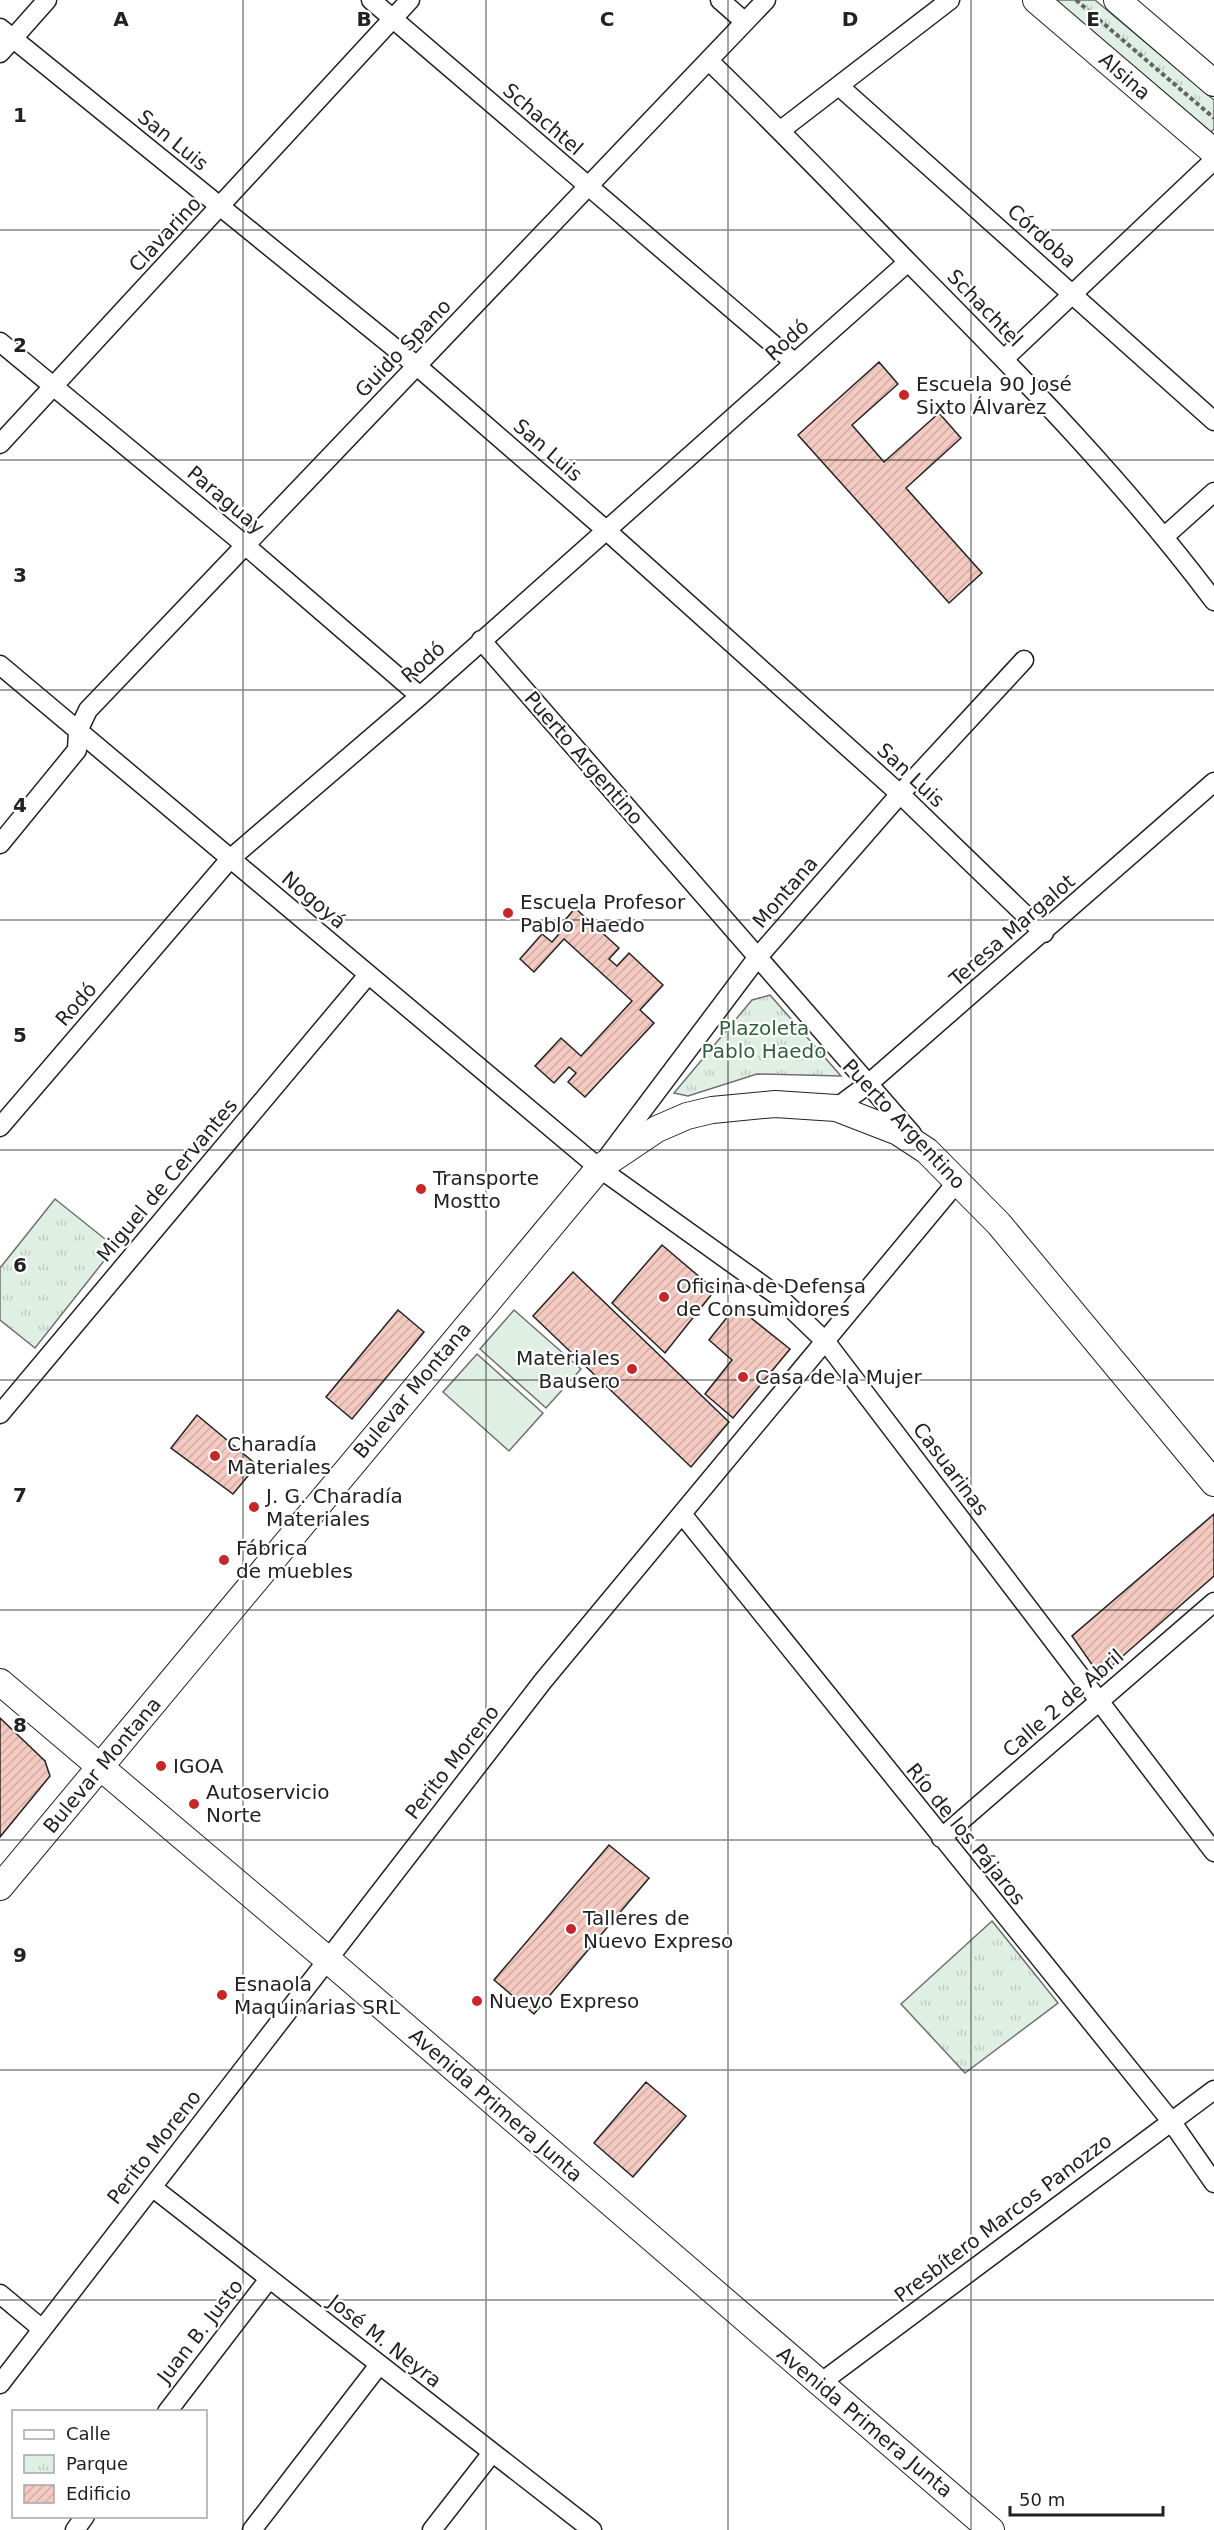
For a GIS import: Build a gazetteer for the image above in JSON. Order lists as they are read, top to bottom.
{
  "streets": {
    "main road": [
      "Alsina",
      "Puerto Argentino",
      "Bulevar Montana",
      "Avenida Primera Junta"
    ],
    "street": [
      "Schachtel",
      "San Luis",
      "Clavarino",
      "Córdoba",
      "Rodó",
      "Guido Spano",
      "Paraguay",
      "Montana",
      "Nogoyá",
      "Teresa Margalot",
      "Miguel de Cervantes",
      "Casuarinas",
      "Calle 2 de Abril",
      "Perito Moreno",
      "Río de los Pájaros",
      "Presbítero Marcos Panozzo",
      "Juan B. Justo",
      "José M. Neyra"
    ]
  },
  "crossings": [
    ["Schachtel", "Clavarino"],
    ["Schachtel", "Rodó"],
    ["Schachtel", "Guido Spano"],
    ["San Luis", "Clavarino"],
    ["San Luis", "Rodó"],
    ["San Luis", "Guido Spano"],
    ["San Luis", "Montana"],
    ["San Luis", "Teresa Margalot"],
    ["Clavarino", "Paraguay"],
    ["Rodó", "Paraguay"],
    ["Rodó", "Puerto Argentino"],
    ["Rodó", "Nogoyá"],
    ["Guido Spano", "Paraguay"],
    ["Guido Spano", "Nogoyá"],
    ["Puerto Argentino", "Montana"],
    ["Puerto Argentino", "Teresa Margalot"],
    ["Puerto Argentino", "Bulevar Montana"],
    ["Puerto Argentino", "Perito Moreno"],
    ["Montana", "Nogoyá"],
    ["Montana", "Bulevar Montana"],
    ["Montana", "Casuarinas"],
    ["Nogoyá", "Miguel de Cervantes"],
    ["Nogoyá", "Bulevar Montana"],
    ["Nogoyá", "Casuarinas"],
    ["Teresa Margalot", "Bulevar Montana"],
    ["Bulevar Montana", "Casuarinas"],
    ["Bulevar Montana", "Avenida Primera Junta"],
    ["Casuarinas", "Calle 2 de Abril"],
    ["Casuarinas", "Perito Moreno"],
    ["Calle 2 de Abril", "Río de los Pájaros"],
    ["Perito Moreno", "Río de los Pájaros"],
    ["Perito Moreno", "Avenida Primera Junta"],
    ["Perito Moreno", "José M. Neyra"],
    ["Río de los Pájaros", "Presbítero Marcos Panozzo"],
    ["Avenida Primera Junta", "Presbítero Marcos Panozzo"],
    ["Juan B. Justo", "José M. Neyra"]
  ],
  "parks": ["Plazoleta Pablo Haedo"],
  "places": [
    "Escuela 90 José Sixto Álvarez",
    "Escuela Profesor Pablo Haedo",
    "Transporte Mostto",
    "Oficina de Defensa de Consumidores",
    "Materiales Bausero",
    "Casa de la Mujer",
    "Charadía Materiales",
    "J. G. Charadía Materiales",
    "Fábrica de muebles",
    "IGOA",
    "Autoservicio Norte",
    "Talleres de Nuevo Expreso",
    "Esnaola Maquinarias SRL",
    "Nuevo Expreso"
  ],
  "legend": ["Calle", "Parque", "Edificio"],
  "scale_bar": "50 m",
  "grid": {
    "columns": [
      "A",
      "B",
      "C",
      "D",
      "E"
    ],
    "rows": [
      "1",
      "2",
      "3",
      "4",
      "5",
      "6",
      "7",
      "8",
      "9"
    ]
  }
}
